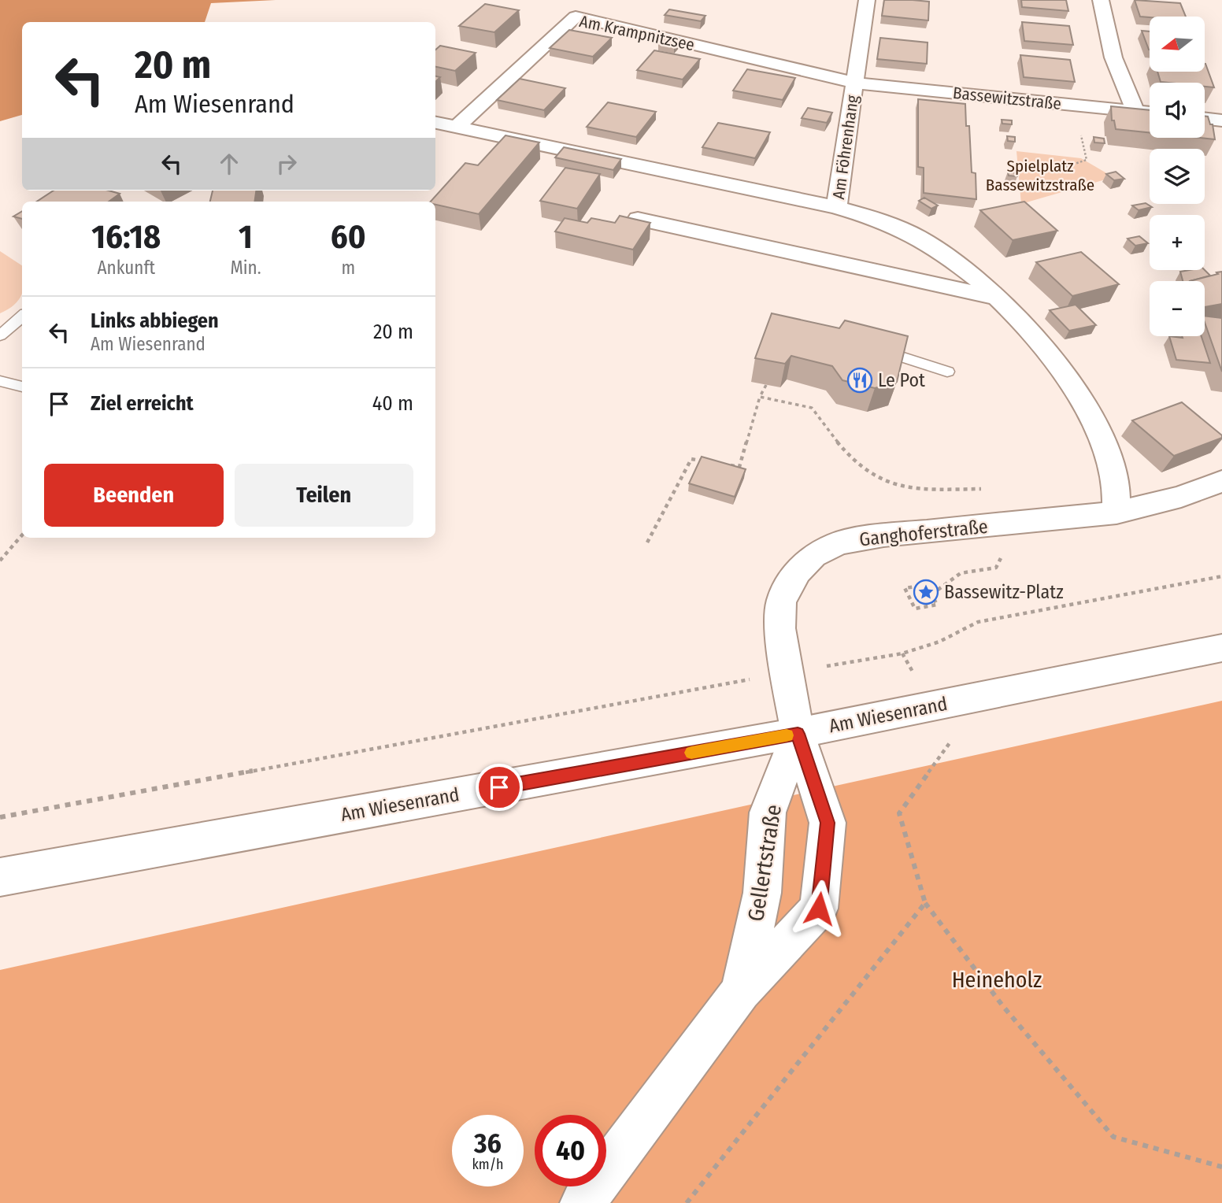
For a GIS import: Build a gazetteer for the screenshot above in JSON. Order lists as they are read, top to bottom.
{
  "streets": {
    "street": [
      "Am Krampnitzsee",
      "Bassewitzstraße",
      "Am Föhrenhang",
      "Ganghoferstraße",
      "Am Wiesenrand",
      "Gellertstraße"
    ]
  },
  "crossings": [
    ["Am Krampnitzsee", "Bassewitzstraße"],
    ["Am Krampnitzsee", "Am Föhrenhang"],
    ["Bassewitzstraße", "Am Föhrenhang"],
    ["Am Föhrenhang", "Ganghoferstraße"],
    ["Ganghoferstraße", "Am Wiesenrand"],
    ["Ganghoferstraße", "Gellertstraße"],
    ["Am Wiesenrand", "Gellertstraße"]
  ],
  "parks": ["Spielplatz Bassewitzstraße", "Heineholz"],
  "places": {
    "restaurant": ["Le Pot"],
    "place": ["Bassewitz-Platz"]
  },
  "north": "left",
  "page": {
    "map_buttons": ["+", "−"],
    "turn": ["20 m", "Am Wiesenrand"],
    "eta": [
      "16:18",
      "Ankunft",
      "1",
      "Min.",
      "60",
      "m"
    ],
    "list": [
      {
        "name": "Links abbiegen",
        "note": "Am Wiesenrand",
        "value": "20 m"
      },
      {
        "name": "Ziel erreicht",
        "value": "40 m"
      }
    ],
    "buttons": ["Beenden", "Teilen"],
    "speed": "36 km/h",
    "limit": "40"
  }
}
